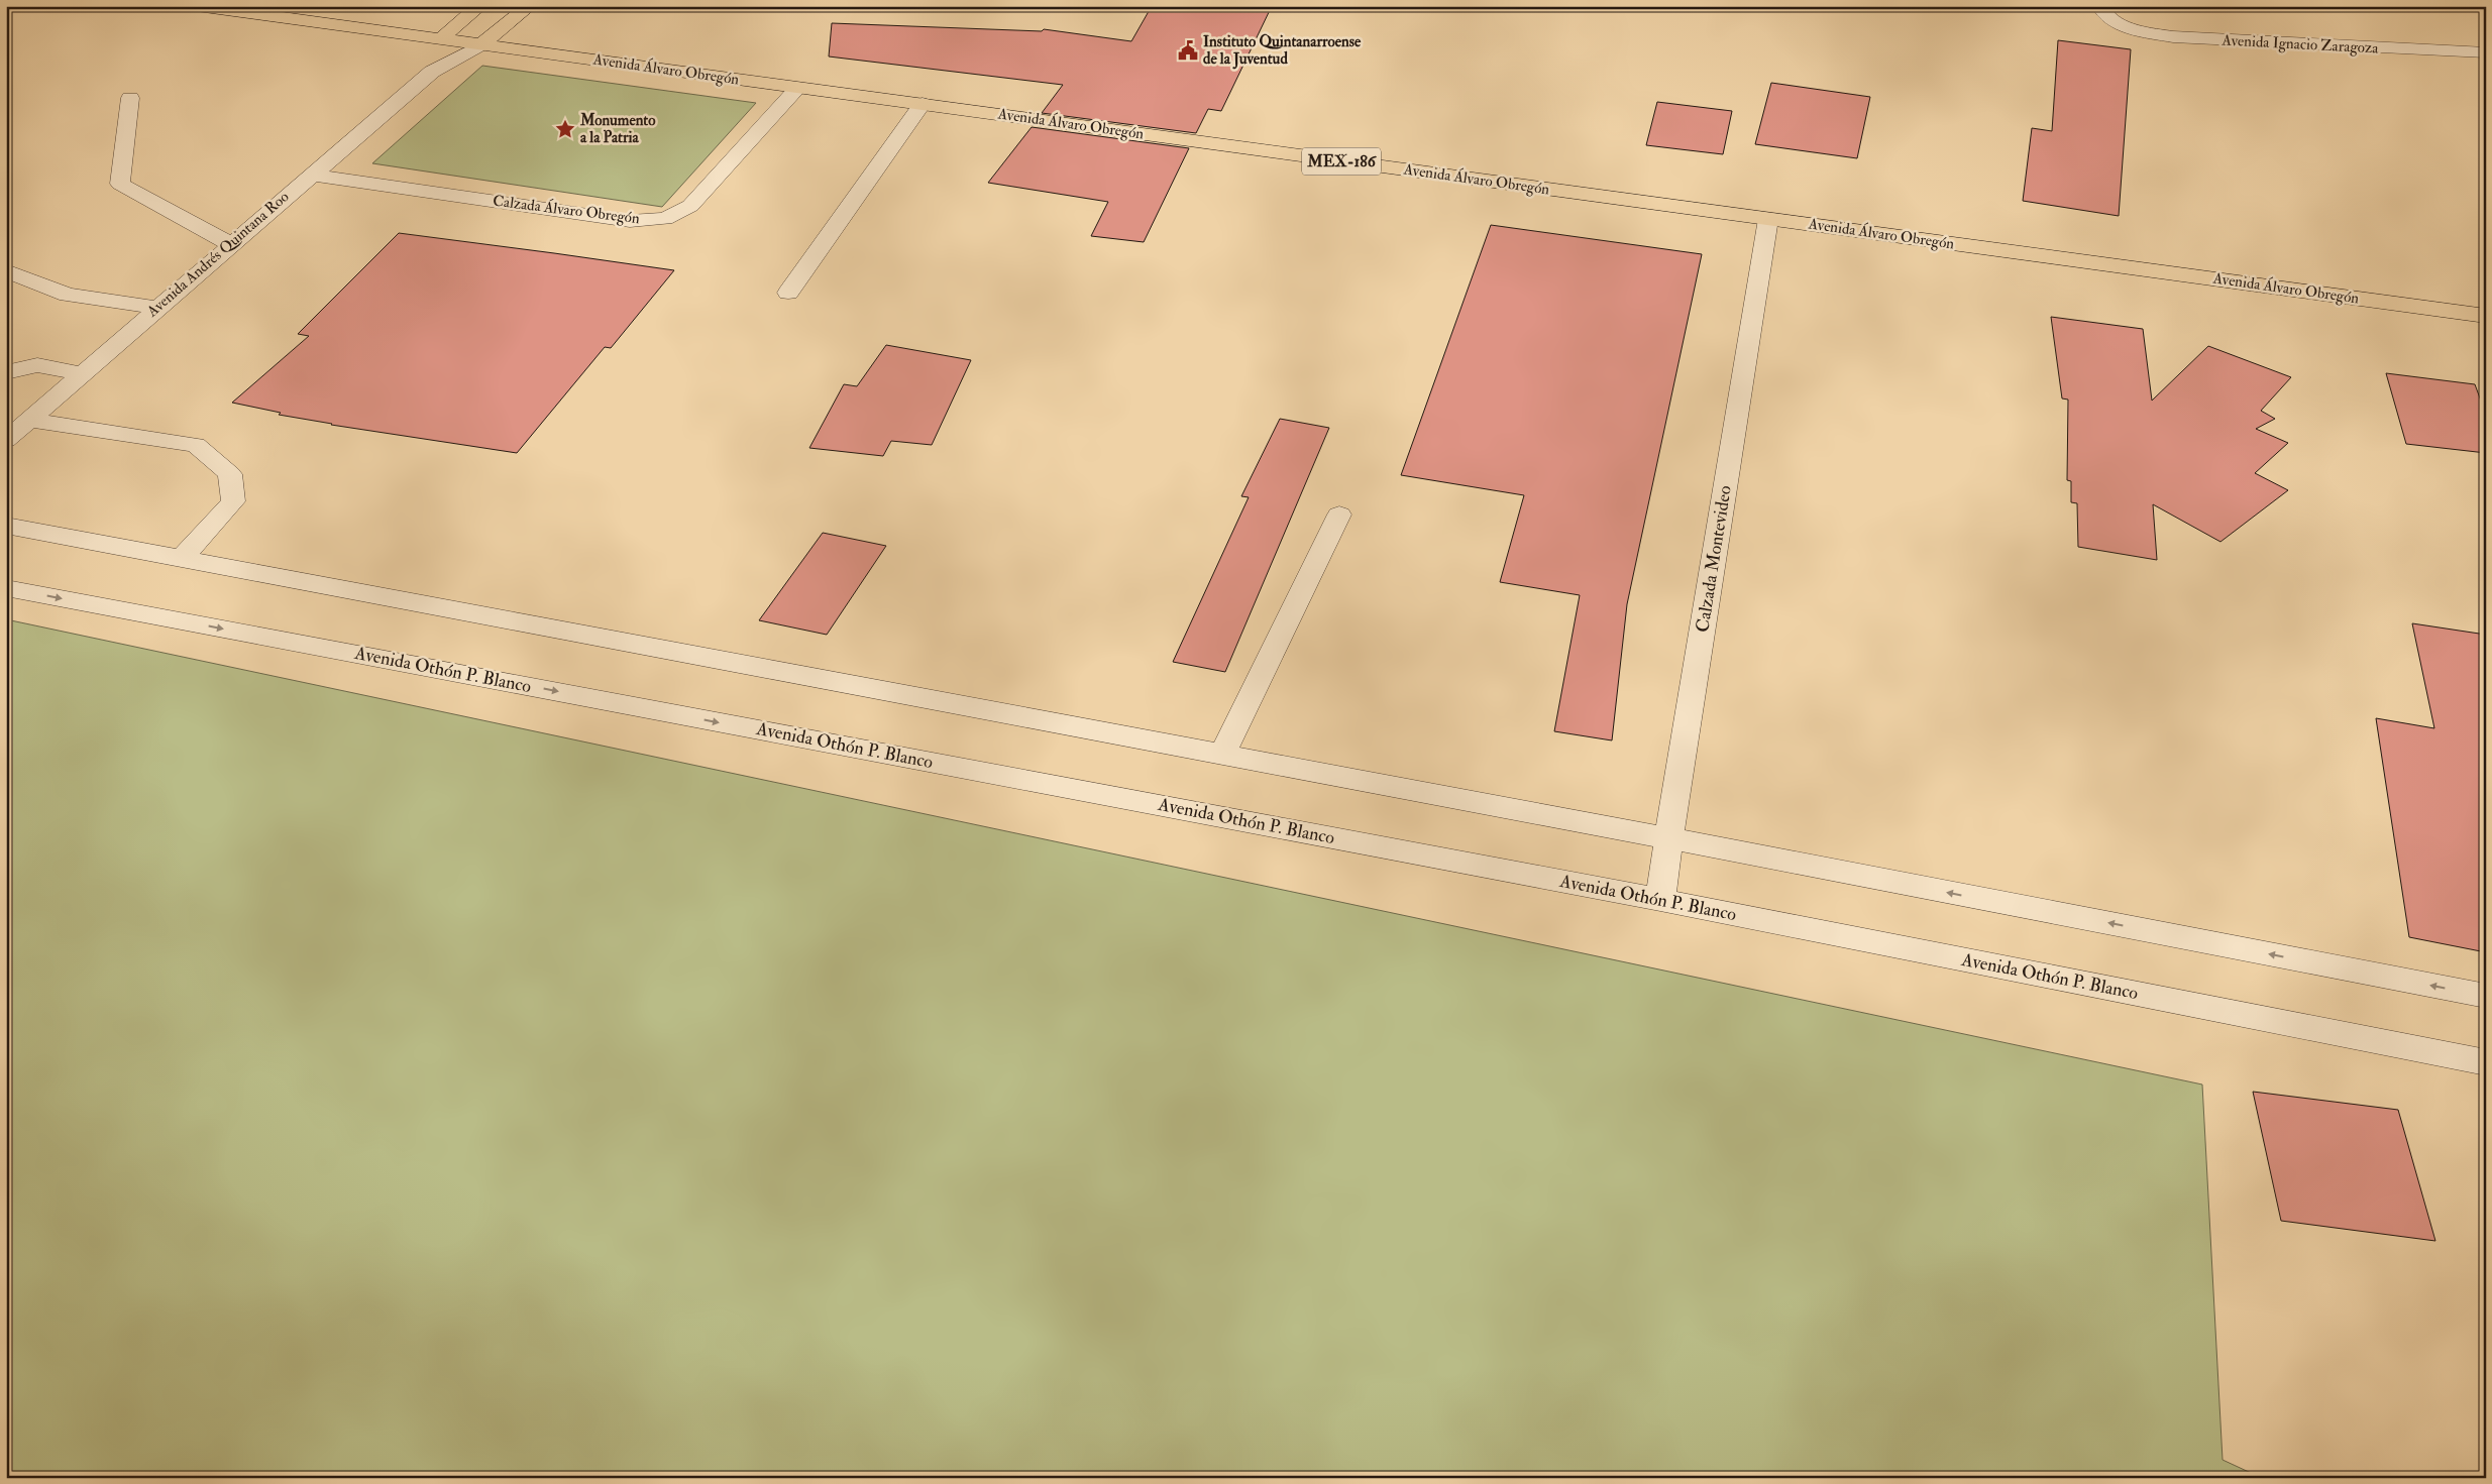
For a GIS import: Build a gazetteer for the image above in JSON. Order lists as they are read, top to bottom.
{
  "streets": {
    "main road": ["Avenida Álvaro Obregón", "MEX-186", "Avenida Andrés Quintana Roo"],
    "street": [
      "Avenida Ignacio Zaragoza",
      "Calzada Álvaro Obregón",
      "Calzada Montevideo",
      "Avenida Othón P. Blanco"
    ]
  },
  "crossings": [
    ["Avenida Álvaro Obregón", "Calzada Álvaro Obregón"],
    ["Avenida Álvaro Obregón", "Avenida Andrés Quintana Roo"],
    ["Avenida Álvaro Obregón", "Calzada Montevideo"],
    ["Calzada Álvaro Obregón", "Avenida Andrés Quintana Roo"],
    ["Calzada Montevideo", "Avenida Othón P. Blanco"]
  ],
  "places": {
    "public building": ["Instituto Quintanarroense de la Juventud"],
    "place": ["Monumento a la Patria"]
  }
}
